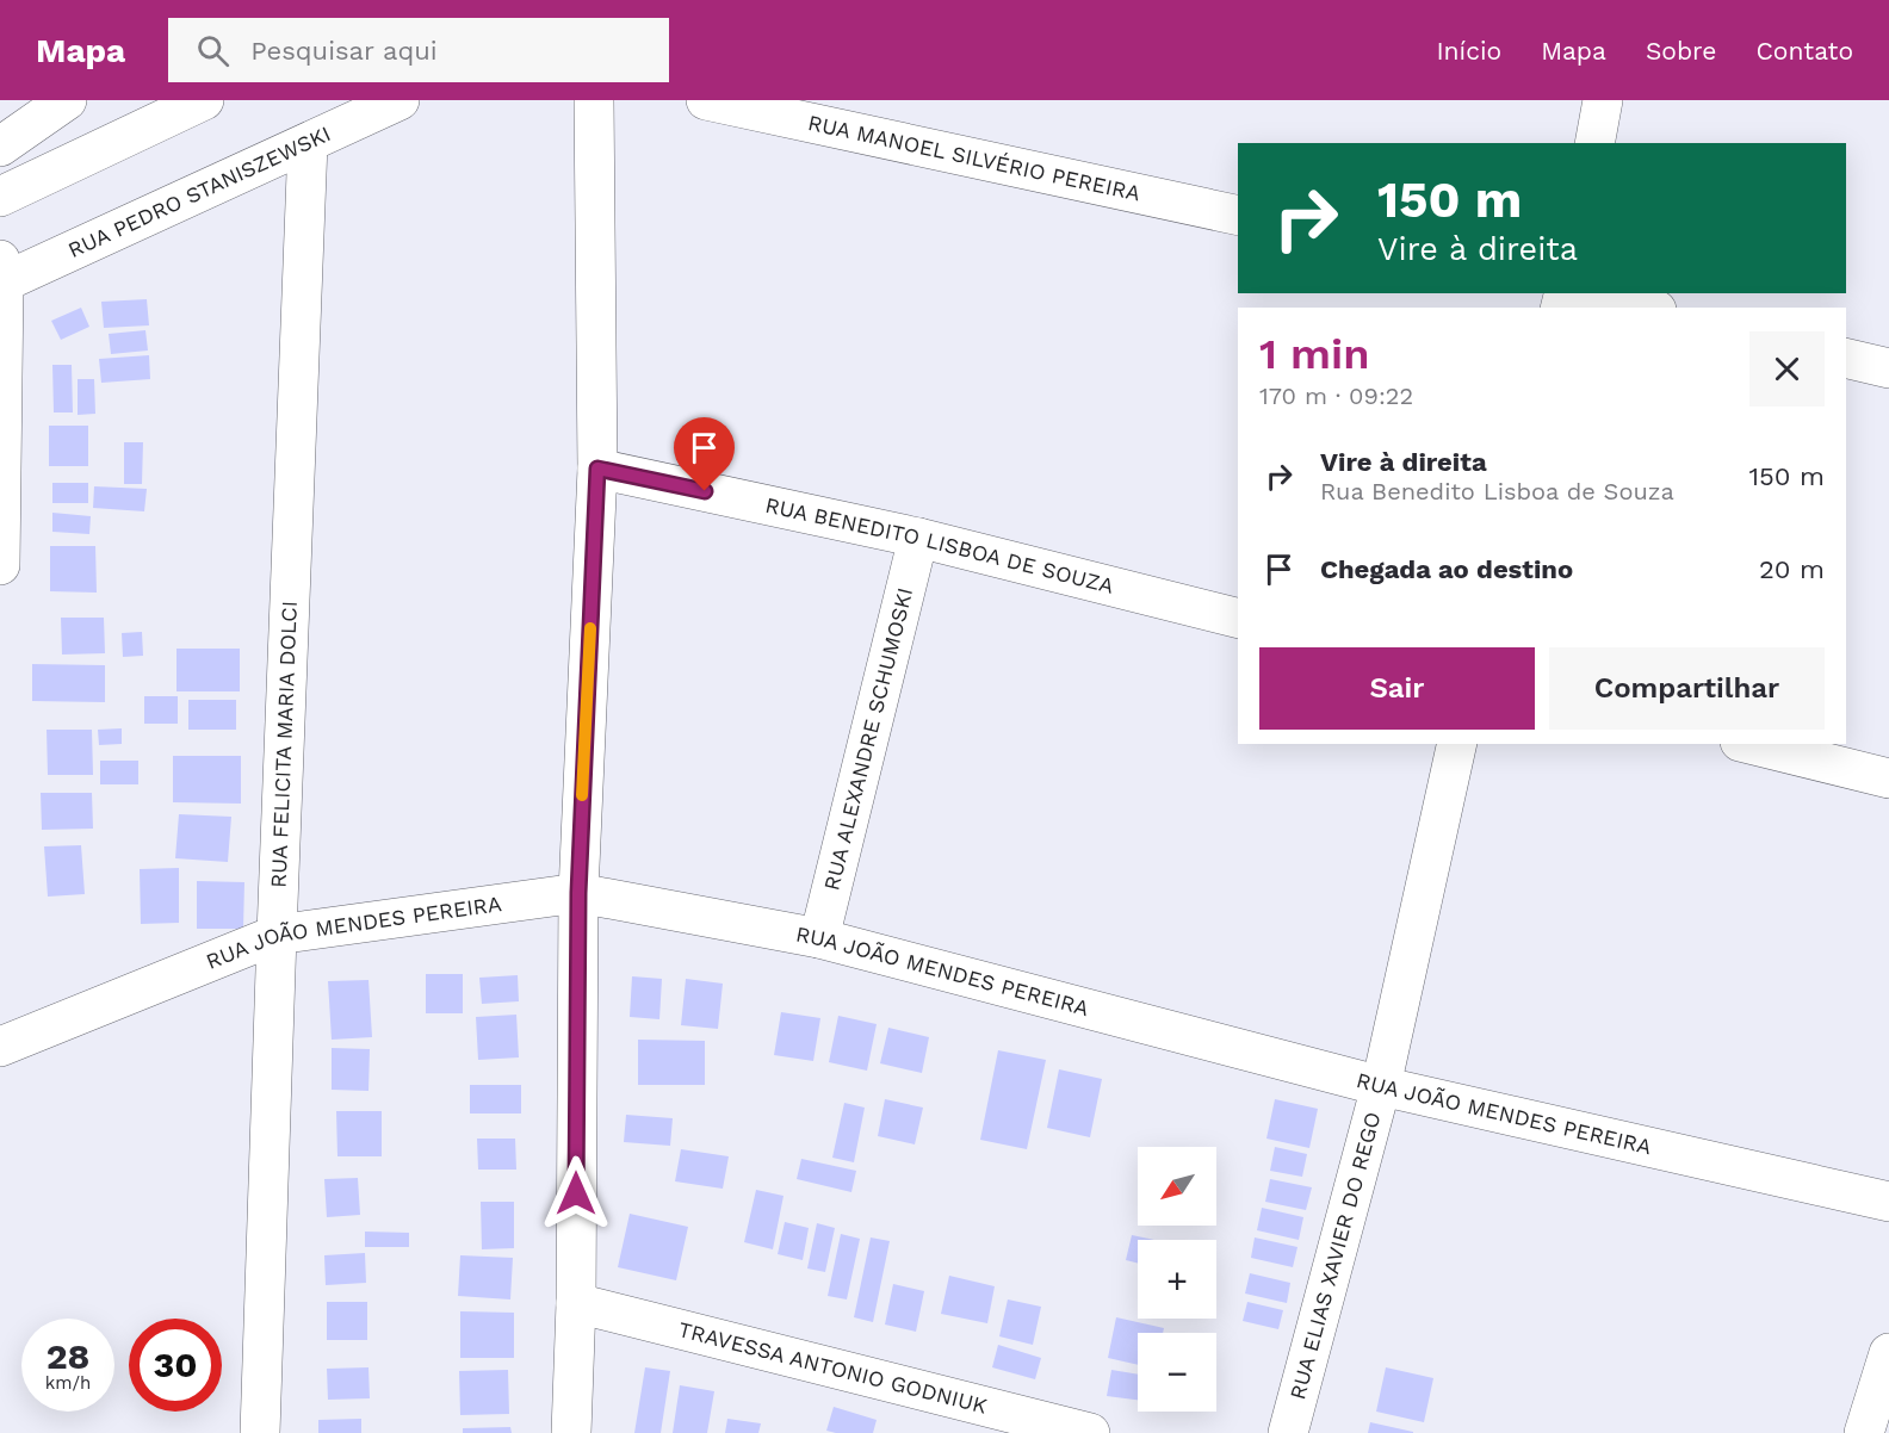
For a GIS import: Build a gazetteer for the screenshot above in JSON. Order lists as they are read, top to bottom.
{
  "streets": {
    "street": [
      "RUA MANOEL SILVÉRIO PEREIRA",
      "RUA PEDRO STANISZEWSKI",
      "RUA BENEDITO LISBOA DE SOUZA",
      "RUA ALEXANDRE SCHUMOSKI",
      "RUA FELICITA MARIA DOLCI",
      "RUA JOÃO MENDES PEREIRA",
      "RUA ELIAS XAVIER DO REGO",
      "TRAVESSA ANTONIO GODNIUK"
    ]
  },
  "crossings": [
    ["RUA PEDRO STANISZEWSKI", "RUA FELICITA MARIA DOLCI"],
    ["RUA BENEDITO LISBOA DE SOUZA", "RUA ALEXANDRE SCHUMOSKI"],
    ["RUA ALEXANDRE SCHUMOSKI", "RUA JOÃO MENDES PEREIRA"],
    ["RUA FELICITA MARIA DOLCI", "RUA JOÃO MENDES PEREIRA"],
    ["RUA JOÃO MENDES PEREIRA", "RUA ELIAS XAVIER DO REGO"]
  ],
  "north": "bottom left",
  "page": {
    "header": "Mapa",
    "search": "Pesquisar aqui",
    "nav": [
      "Início",
      "Mapa",
      "Sobre",
      "Contato"
    ],
    "turn": ["150 m", "Vire à direita"],
    "heading": ["1 min", "170 m · 09:22"],
    "list": [
      {
        "name": "Vire à direita",
        "note": "Rua Benedito Lisboa de Souza",
        "value": "150 m"
      },
      {
        "name": "Chegada ao destino",
        "value": "20 m"
      }
    ],
    "buttons": ["Sair", "Compartilhar"],
    "map_buttons": ["+", "−"],
    "speed": "28 km/h",
    "limit": "30"
  }
}
